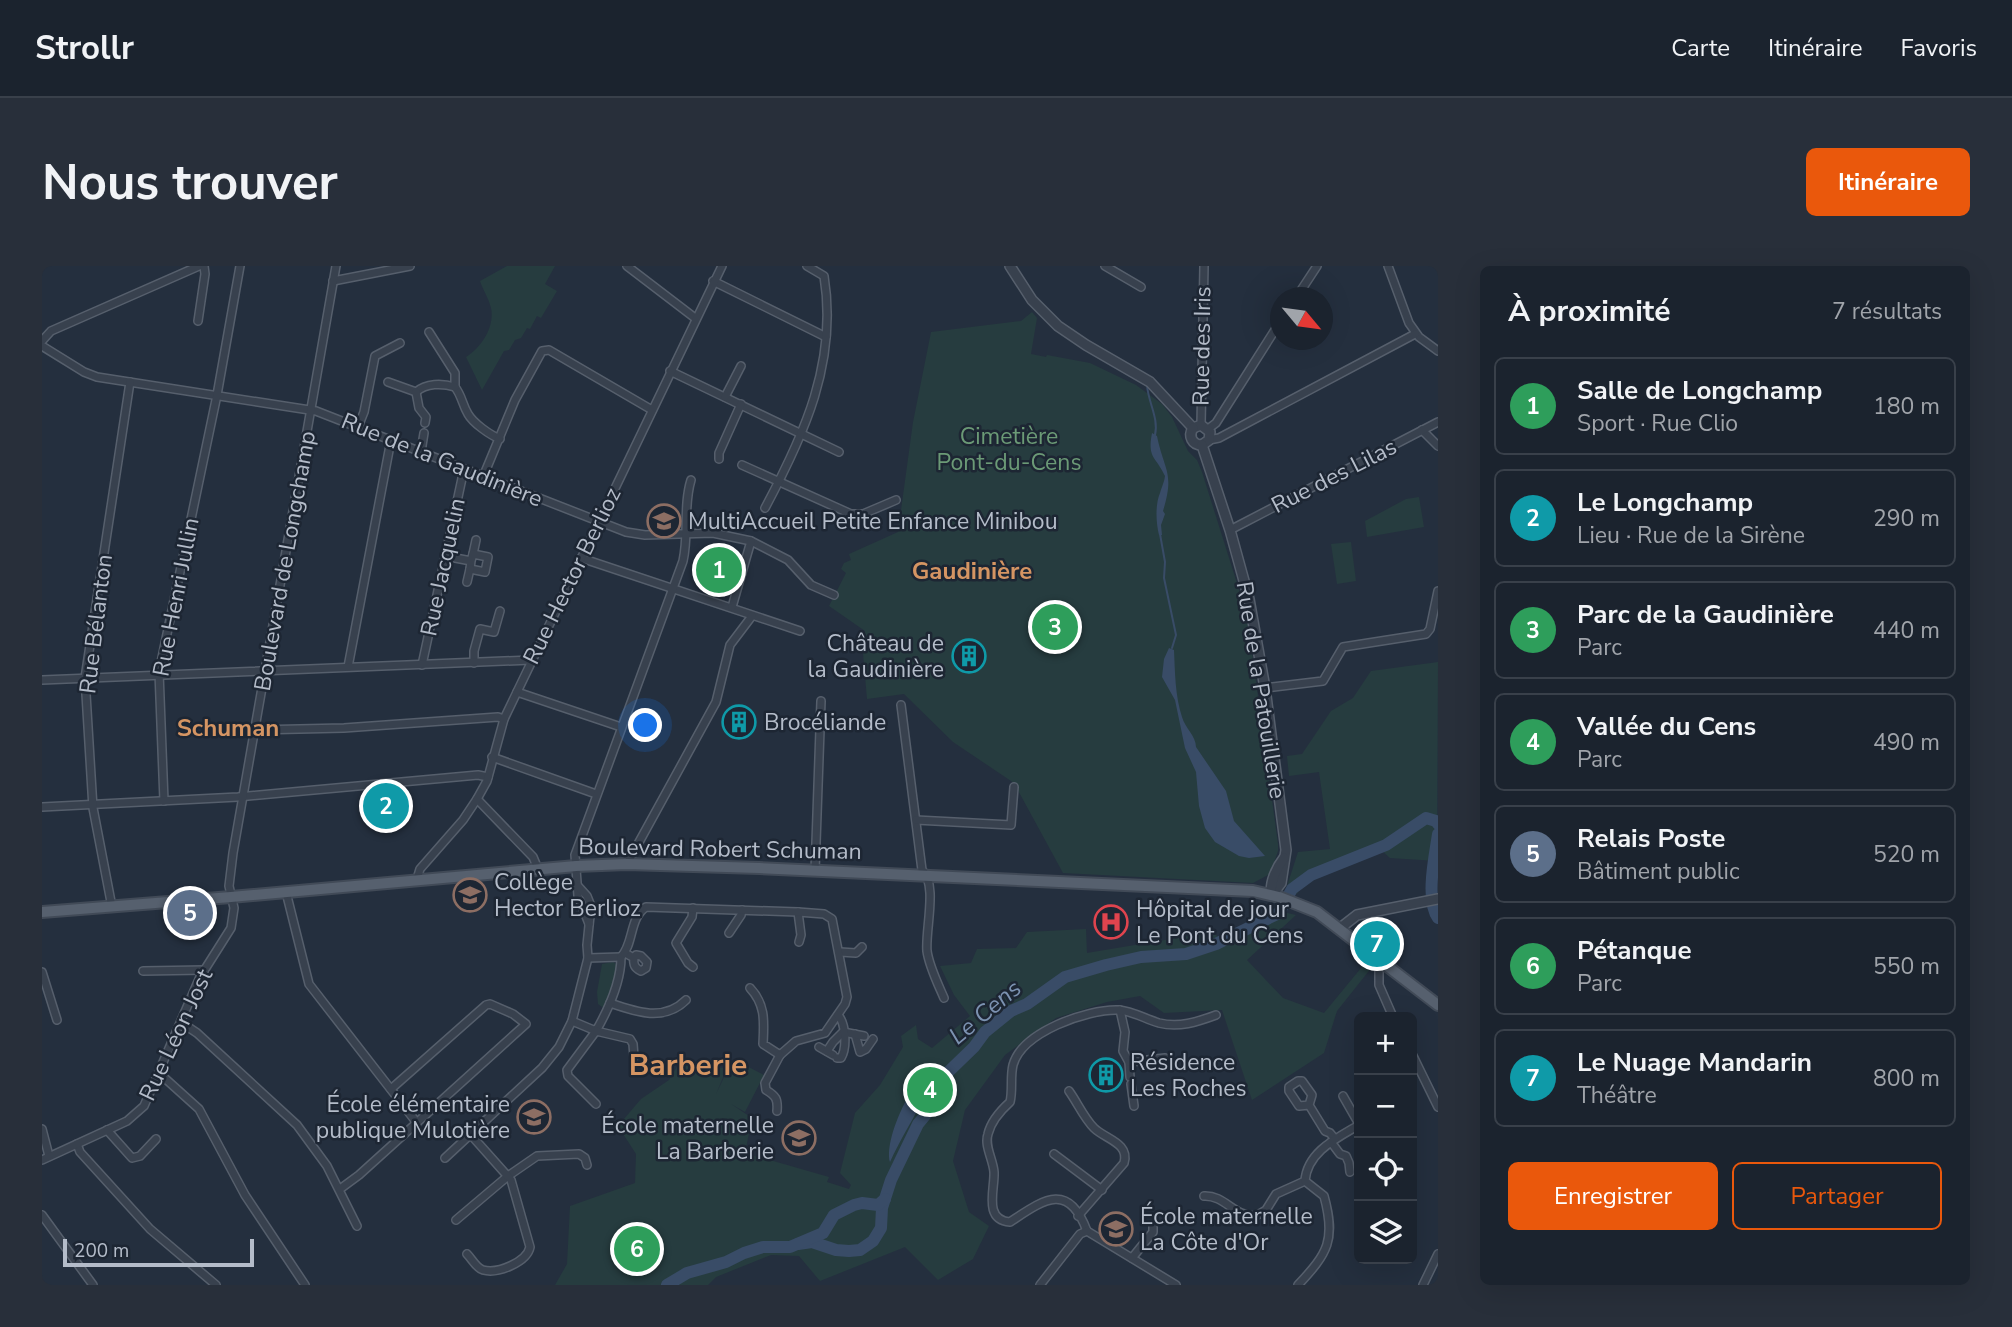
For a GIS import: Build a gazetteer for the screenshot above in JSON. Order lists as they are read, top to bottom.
{
  "streets": {
    "main road": ["Boulevard Robert Schuman"],
    "street": [
      "Rue des Iris",
      "Rue de la Gaudinière",
      "Rue des Lilas",
      "Boulevard de Longchamp",
      "Rue Jacquelin",
      "Rue Hector Berlioz",
      "Rue Henri Jullin",
      "Rue Bélanton",
      "Rue de la Patouillerie",
      "Rue Léon Jost"
    ]
  },
  "crossings": [
    ["Rue des Iris", "Rue de la Patouillerie"],
    ["Rue de la Gaudinière", "Boulevard de Longchamp"],
    ["Rue de la Gaudinière", "Rue Jacquelin"],
    ["Rue de la Gaudinière", "Rue Hector Berlioz"],
    ["Rue de la Gaudinière", "Rue Henri Jullin"],
    ["Rue de la Gaudinière", "Rue Bélanton"],
    ["Rue des Lilas", "Rue de la Patouillerie"],
    ["Boulevard de Longchamp", "Boulevard Robert Schuman"],
    ["Boulevard de Longchamp", "Rue Léon Jost"],
    ["Rue Hector Berlioz", "Boulevard Robert Schuman"],
    ["Rue Bélanton", "Boulevard Robert Schuman"],
    ["Rue de la Patouillerie", "Boulevard Robert Schuman"],
    ["Boulevard Robert Schuman", "Rue Léon Jost"]
  ],
  "districts": ["Gaudinière", "Schuman", "Barberie"],
  "water": ["Le Cens"],
  "parks": ["Cimetière Pont-du-Cens"],
  "places": {
    "school or university": [
      "MultiAccueil Petite Enfance Minibou",
      "Collège Hector Berlioz",
      "École élémentaire publique Mulotière",
      "École maternelle La Barberie",
      "École maternelle La Côte d'Or"
    ],
    "building": ["Château de la Gaudinière", "Brocéliande", "Résidence Les Roches"],
    "hospital": ["Hôpital de jour Le Pont du Cens"]
  },
  "scale_bar": "200 m",
  "north": "bottom right",
  "page": {
    "header": "Strollr",
    "nav": ["Carte", "Itinéraire", "Favoris"],
    "buttons": [
      "Itinéraire",
      ["Enregistrer", "Partager"]
    ],
    "title": "Nous trouver",
    "heading": ["À proximité", "7 résultats"],
    "list": [
      {
        "mark": "1",
        "name": "Salle de Longchamp",
        "note": "Sport · Rue Clio",
        "value": "180 m"
      },
      {
        "mark": "2",
        "name": "Le Longchamp",
        "note": "Lieu · Rue de la Sirène",
        "value": "290 m"
      },
      {
        "mark": "3",
        "name": "Parc de la Gaudinière",
        "note": "Parc",
        "value": "440 m"
      },
      {
        "mark": "4",
        "name": "Vallée du Cens",
        "note": "Parc",
        "value": "490 m"
      },
      {
        "mark": "5",
        "name": "Relais Poste",
        "note": "Bâtiment public",
        "value": "520 m"
      },
      {
        "mark": "6",
        "name": "Pétanque",
        "note": "Parc",
        "value": "550 m"
      },
      {
        "mark": "7",
        "name": "Le Nuage Mandarin",
        "note": "Théâtre",
        "value": "800 m"
      }
    ],
    "pins": [
      "1",
      "3",
      "2",
      "5",
      "7",
      "4",
      "6"
    ],
    "map_buttons": ["+", "−"],
    "scale": "200 m"
  }
}
